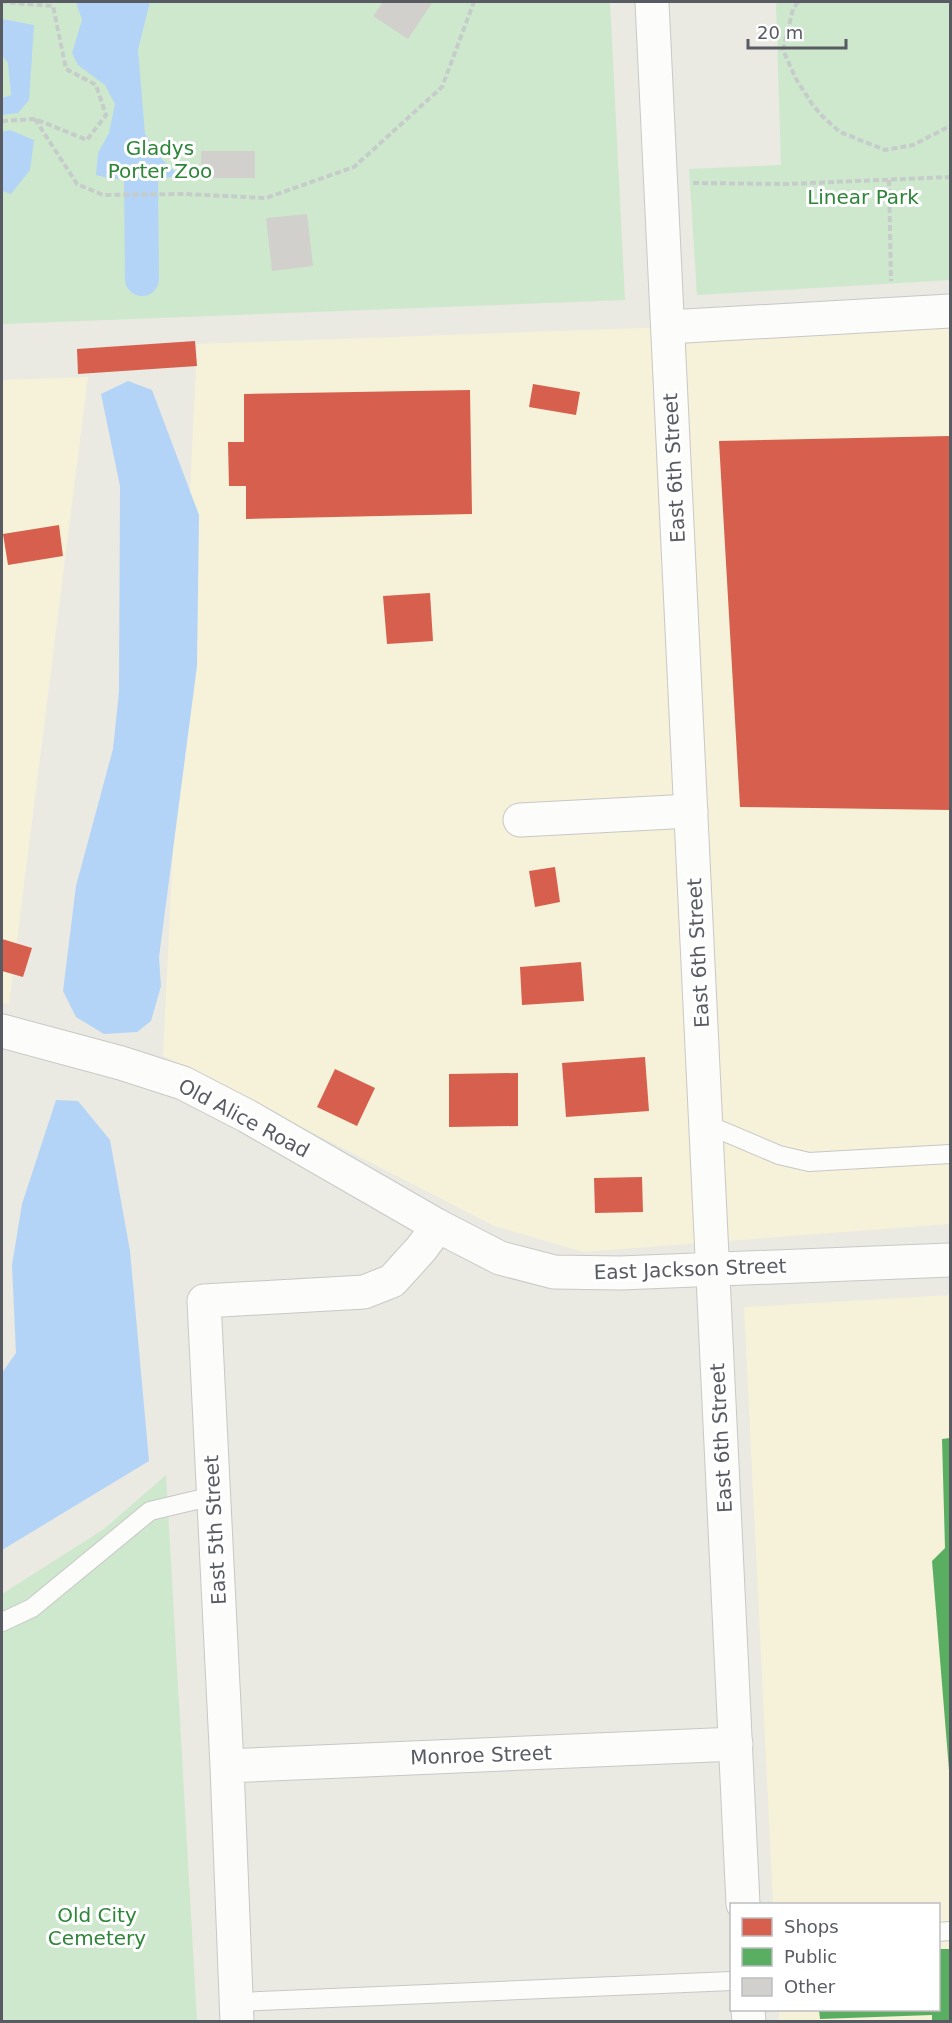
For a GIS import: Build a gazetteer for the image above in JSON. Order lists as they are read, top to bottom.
{
  "streets": {
    "main road": [
      "East 6th Street",
      "Old Alice Road",
      "East Jackson Street",
      "East 5th Street",
      "Monroe Street"
    ]
  },
  "crossings": [
    ["East 6th Street", "East Jackson Street"],
    ["East 6th Street", "Monroe Street"],
    ["Old Alice Road", "East Jackson Street"],
    ["Old Alice Road", "East 5th Street"],
    ["East Jackson Street", "East 5th Street"],
    ["East 5th Street", "Monroe Street"]
  ],
  "parks": ["Gladys Porter Zoo", "Linear Park", "Old City Cemetery"],
  "legend": ["Shops", "Public", "Other"],
  "scale_bar": "20 m"
}
